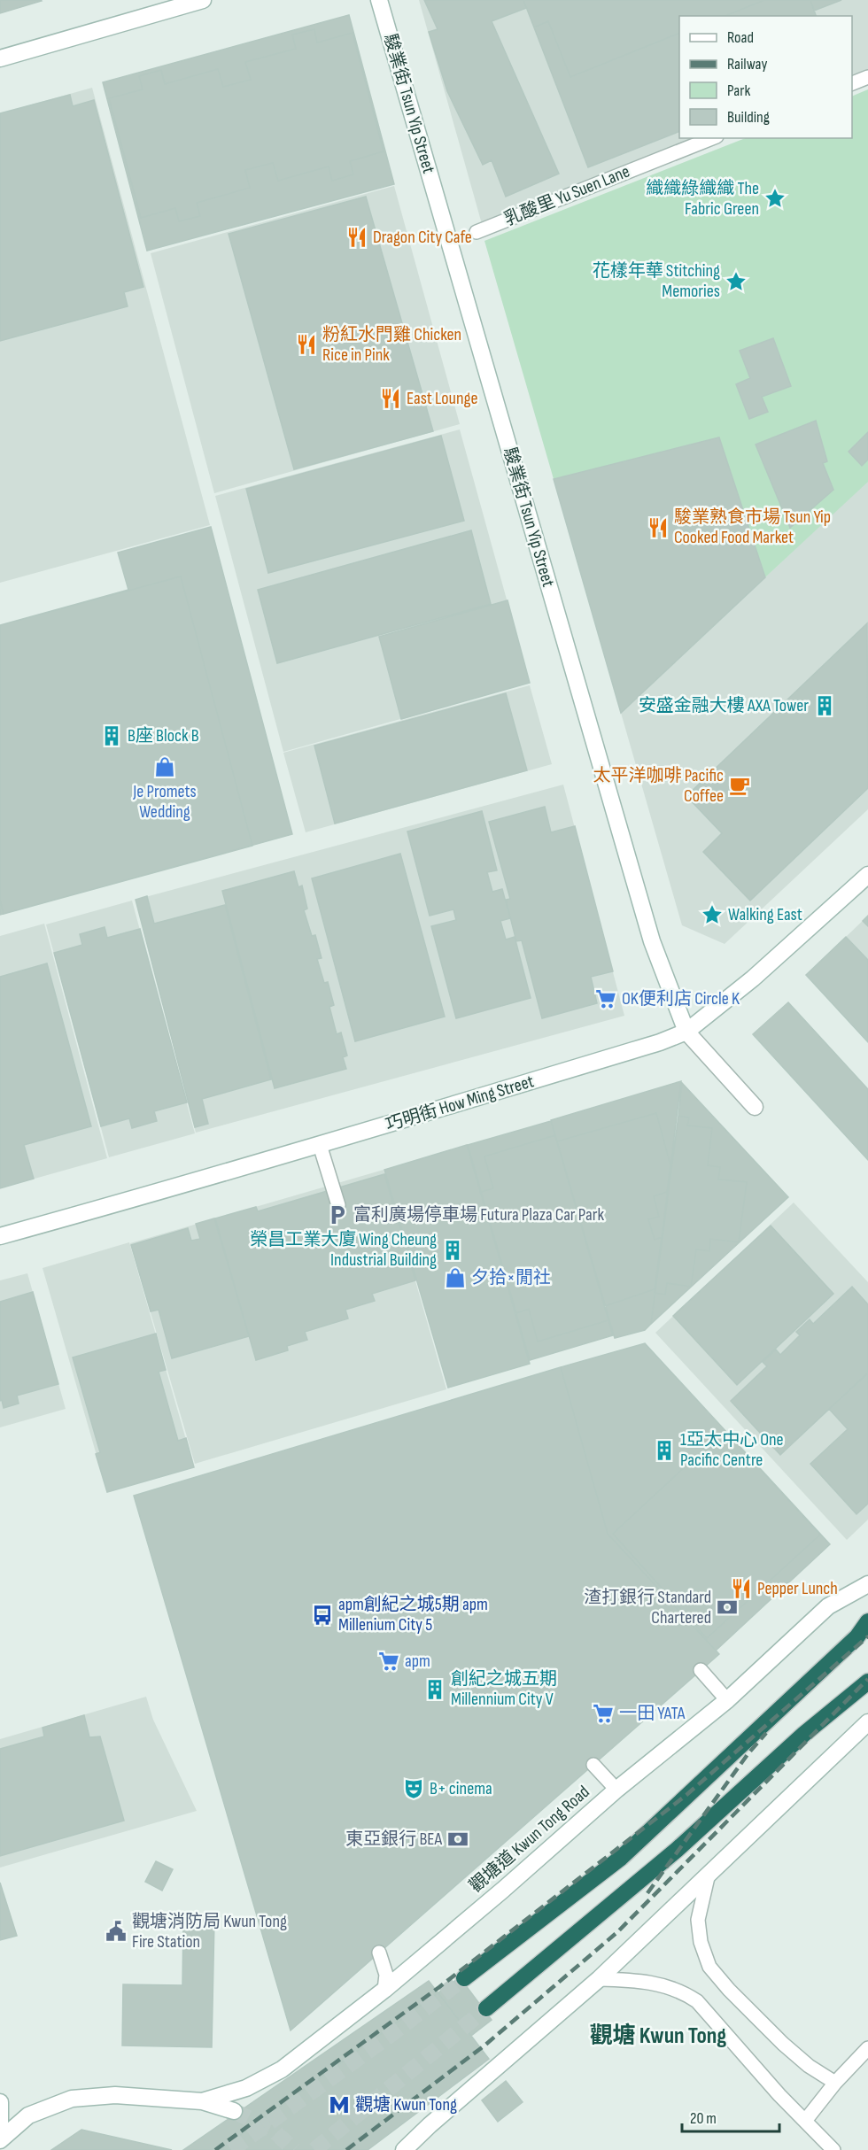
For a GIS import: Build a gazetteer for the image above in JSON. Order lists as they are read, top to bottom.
{
  "streets": {
    "street": ["駿業街 Tsun Yip Street", "巧明街 How Ming Street", "觀塘道 Kwun Tong Road"],
    "lane": ["乳酸里 Yu Suen Lane"]
  },
  "crossings": [
    ["駿業街 Tsun Yip Street", "巧明街 How Ming Street"]
  ],
  "districts": ["觀塘 Kwun Tong"],
  "places": {
    "place": ["織織綠織織 The Fabric Green", "花樣年華 Stitching Memories", "Walking East"],
    "restaurant": [
      "Dragon City Cafe",
      "粉紅水門雞 Chicken Rice in Pink",
      "East Lounge",
      "駿業熟食市場 Tsun Yip Cooked Food Market",
      "Pepper Lunch"
    ],
    "building": [
      "安盛金融大樓 AXA Tower",
      "B座 Block B",
      "榮昌工業大廈 Wing Cheung Industrial Building",
      "1亞太中心 One Pacific Centre",
      "創紀之城五期 Millennium City V"
    ],
    "shop": ["Je Promets Wedding", "夕拾×閒社"],
    "cafe": ["太平洋咖啡 Pacific Coffee"],
    "supermarket": ["OK便利店 Circle K", "apm", "一田 YATA"],
    "parking": ["富利廣場停車場 Futura Plaza Car Park"],
    "bank": ["渣打銀行 Standard Chartered", "東亞銀行 BEA"],
    "bus stop": ["apm創紀之城5期 apm Millenium City 5"],
    "theatre": ["B+ cinema"],
    "public building": ["觀塘消防局 Kwun Tong Fire Station"],
    "metro station": ["觀塘 Kwun Tong"]
  },
  "legend": [
    "Road",
    "Railway",
    "Park",
    "Building"
  ],
  "scale_bar": "20 m"
}
